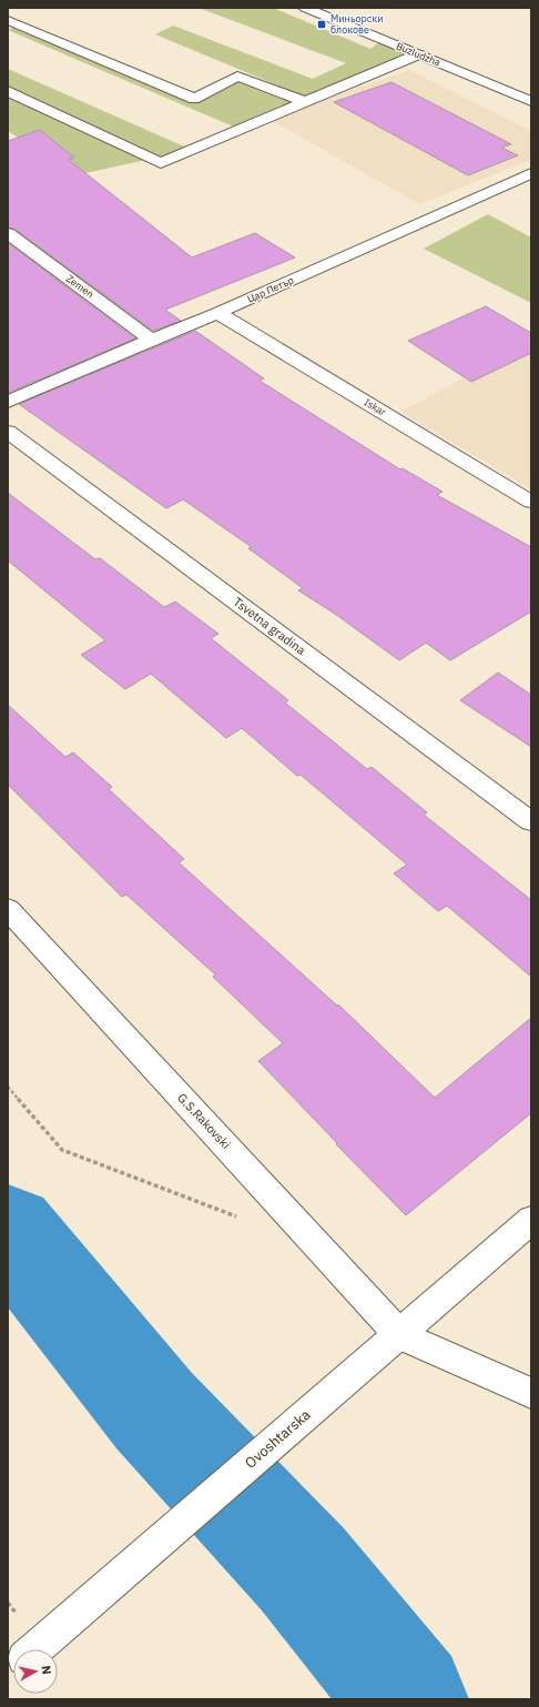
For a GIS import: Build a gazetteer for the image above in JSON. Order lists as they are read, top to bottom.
{
  "streets": {
    "street": [
      "Buzludzha",
      "Zemen",
      "Цар Петър",
      "Iskar",
      "Tsvetna gradina",
      "G.S.Rakovski",
      "Ovoshtarska"
    ]
  },
  "crossings": [
    ["Zemen", "Цар Петър"],
    ["Цар Петър", "Iskar"],
    ["G.S.Rakovski", "Ovoshtarska"]
  ],
  "places": {
    "transit": ["Миньорски блокове"]
  },
  "north": "right"
}
